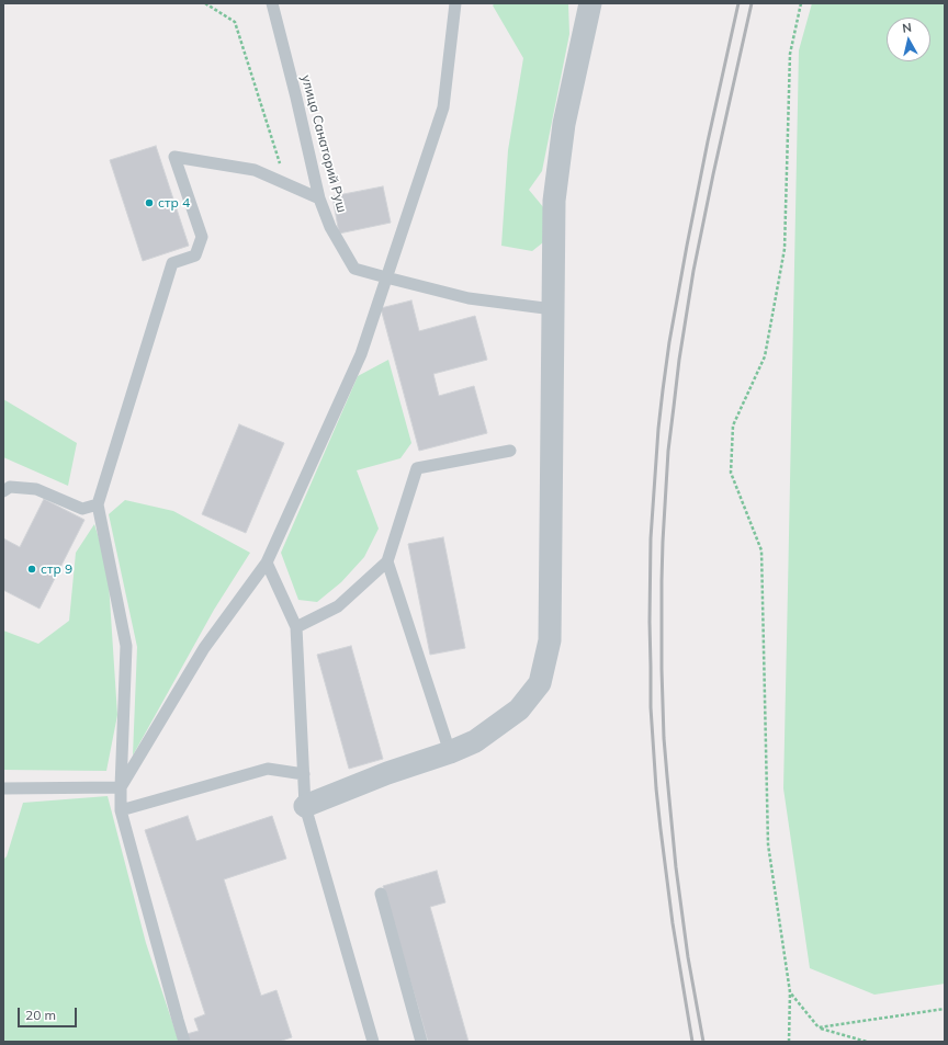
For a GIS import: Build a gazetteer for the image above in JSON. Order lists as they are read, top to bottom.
{
  "streets": {
    "lane": ["улица Санаторий Руш"]
  },
  "places": ["стр 4", "стр 9"],
  "scale_bar": "20 m",
  "north": "top"
}
